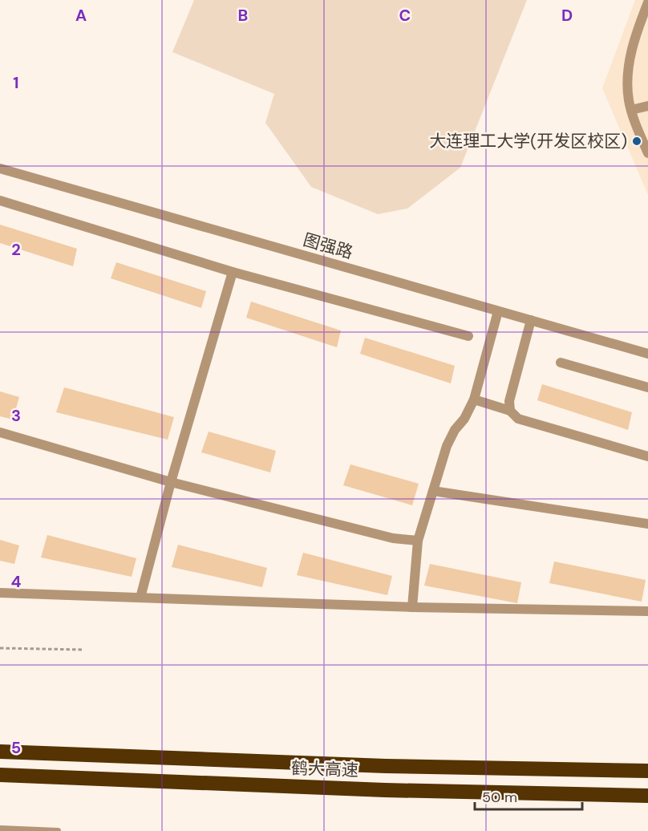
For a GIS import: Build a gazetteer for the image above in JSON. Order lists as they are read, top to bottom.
{
  "streets": {
    "highway": ["鹤大高速"],
    "street": ["图强路"]
  },
  "places": ["大连理工大学(开发区校区)"],
  "scale_bar": "50 m",
  "grid": {
    "columns": [
      "A",
      "B",
      "C",
      "D"
    ],
    "rows": [
      "1",
      "2",
      "3",
      "4",
      "5"
    ]
  }
}
